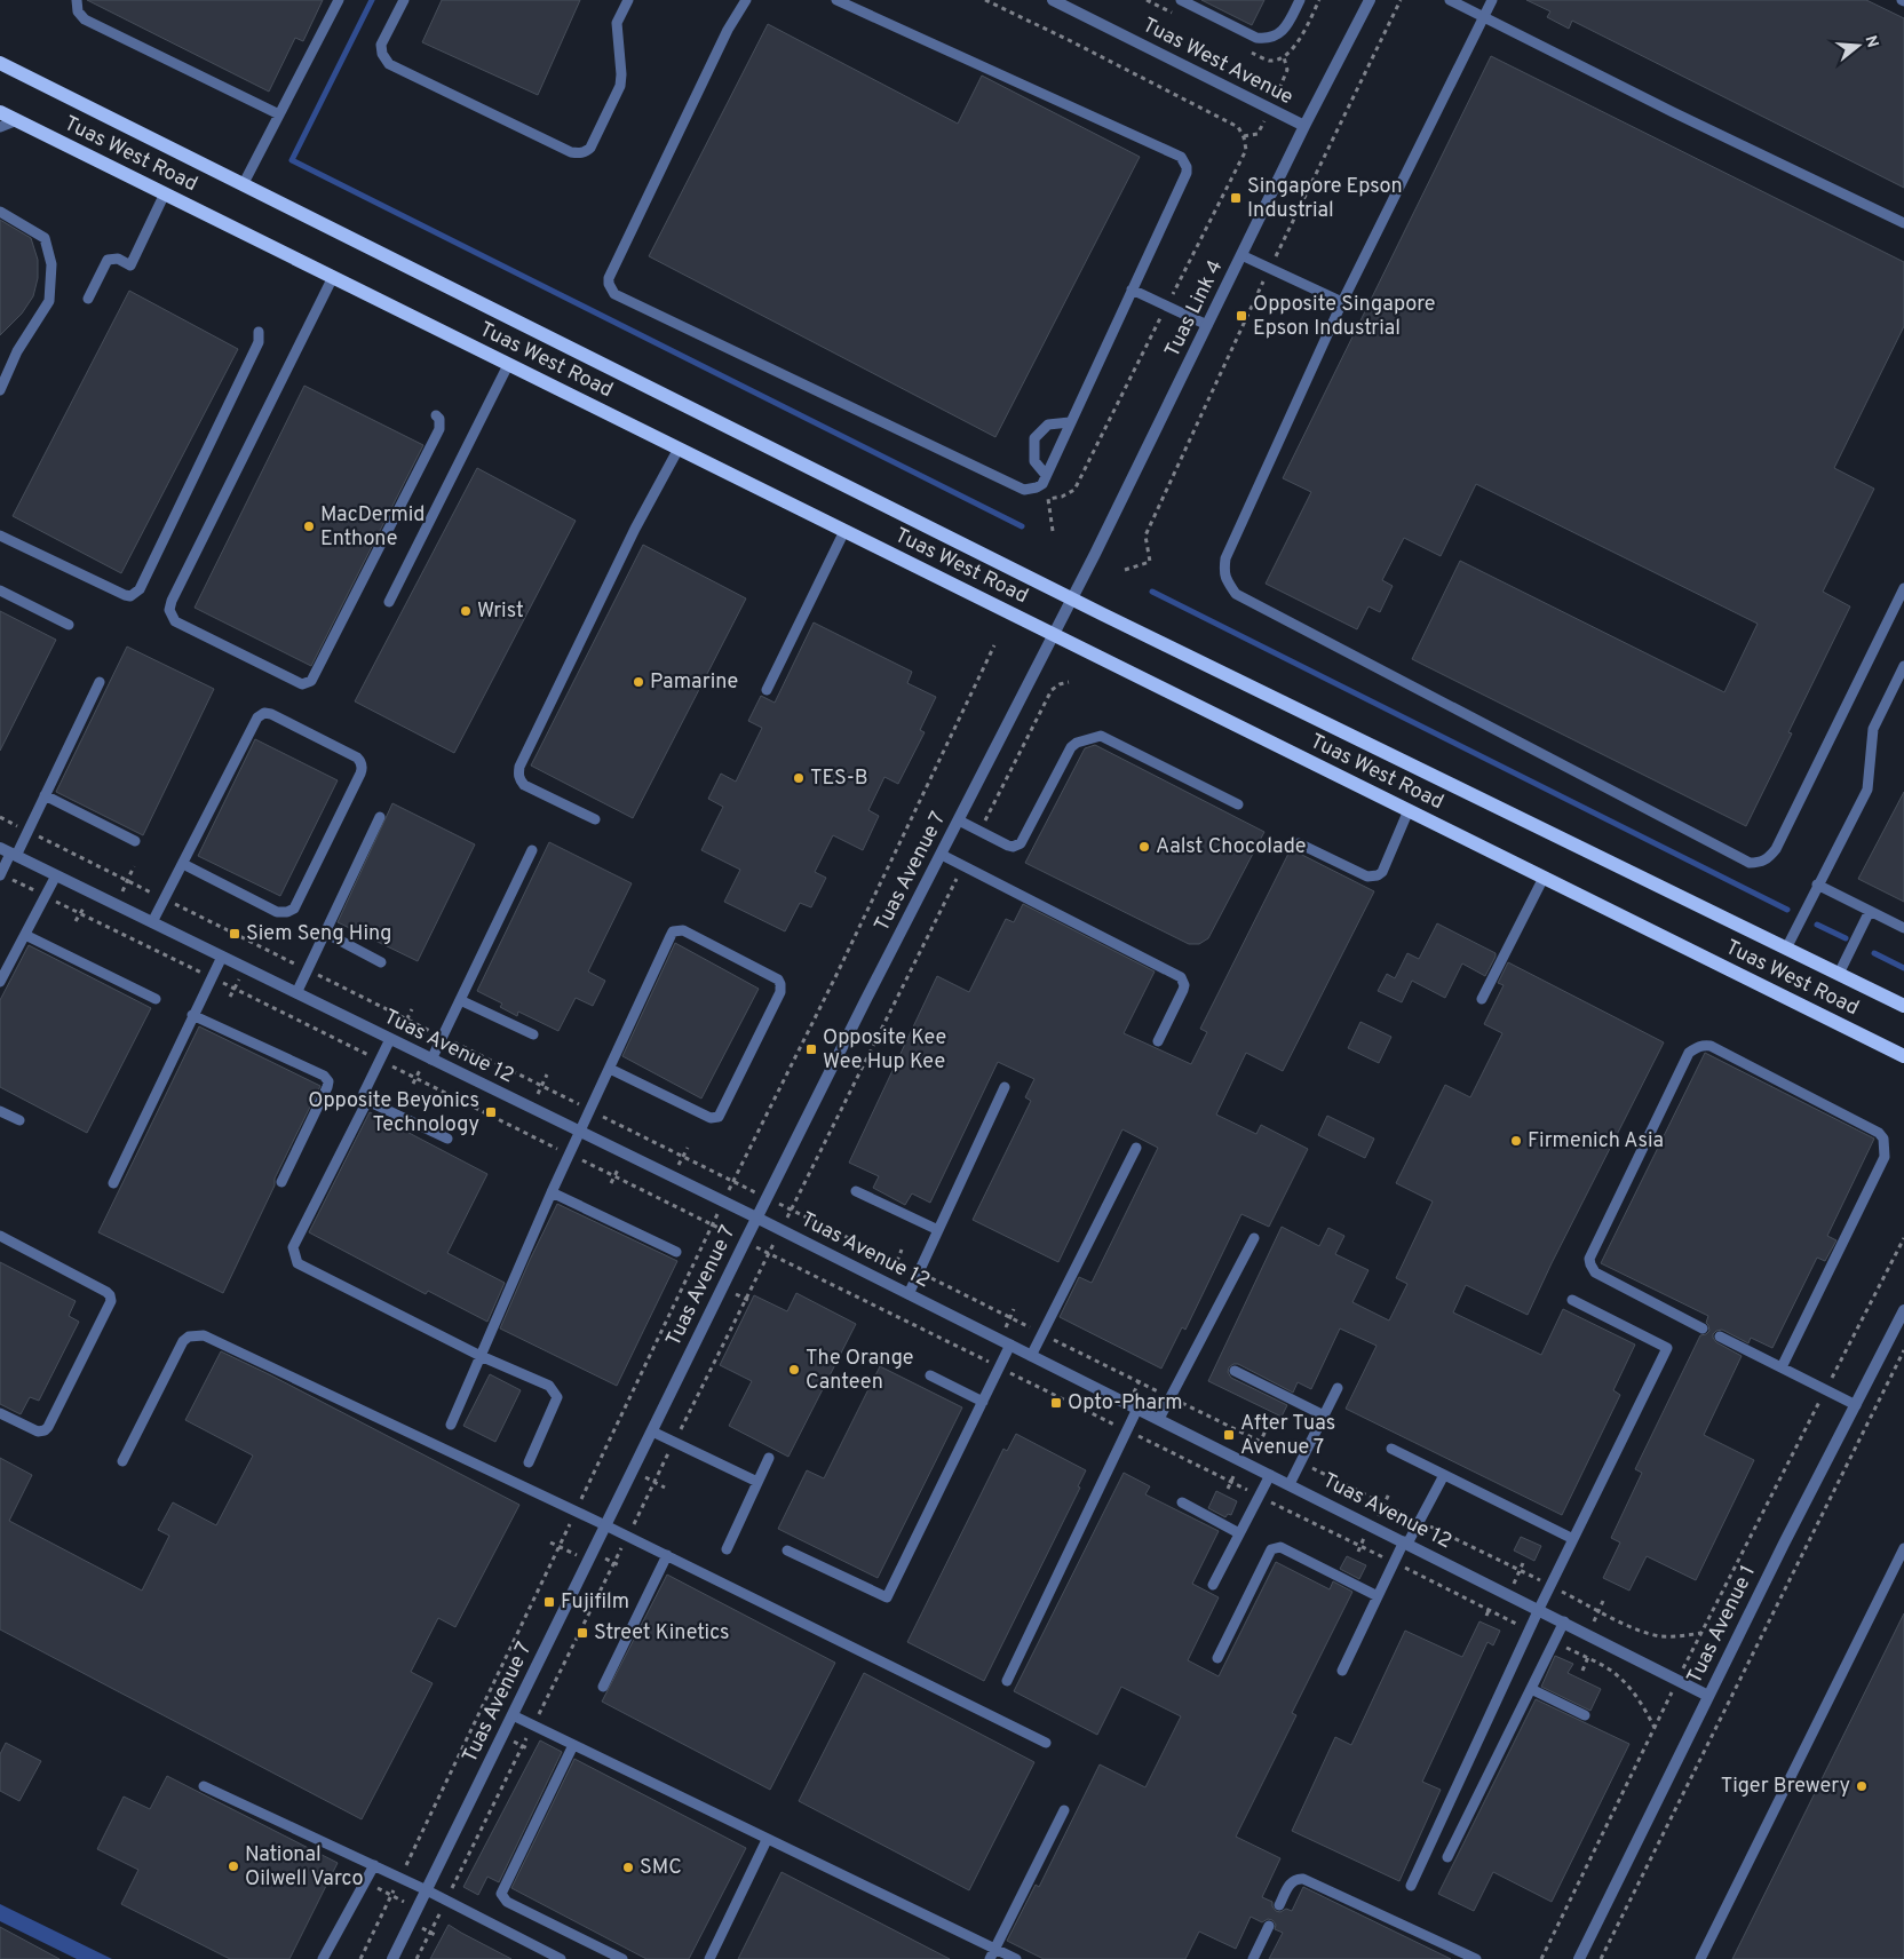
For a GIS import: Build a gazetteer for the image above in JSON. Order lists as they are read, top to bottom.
{
  "streets": {
    "main road": ["Tuas West Road"],
    "street": [
      "Tuas West Avenue",
      "Tuas Link 4",
      "Tuas Avenue 7",
      "Tuas Avenue 12",
      "Tuas Avenue 1"
    ]
  },
  "crossings": [
    ["Tuas West Avenue", "Tuas Link 4"],
    ["Tuas West Road", "Tuas Link 4"],
    ["Tuas West Road", "Tuas Avenue 7"],
    ["Tuas Link 4", "Tuas Avenue 7"],
    ["Tuas Avenue 7", "Tuas Avenue 12"],
    ["Tuas Avenue 12", "Tuas Avenue 1"]
  ],
  "places": {
    "transit": [
      "Singapore Epson Industrial",
      "Opposite Singapore Epson Industrial",
      "Siem Seng Hing",
      "Opposite Kee Wee Hup Kee",
      "Opposite Beyonics Technology",
      "Opto-Pharm",
      "After Tuas Avenue 7",
      "Fujifilm",
      "Street Kinetics"
    ],
    "other": [
      "MacDermid Enthone",
      "Wrist",
      "Pamarine",
      "TES-B",
      "Aalst Chocolade",
      "Firmenich Asia",
      "The Orange Canteen",
      "Tiger Brewery",
      "National Oilwell Varco",
      "SMC"
    ]
  },
  "north": "right"
}
